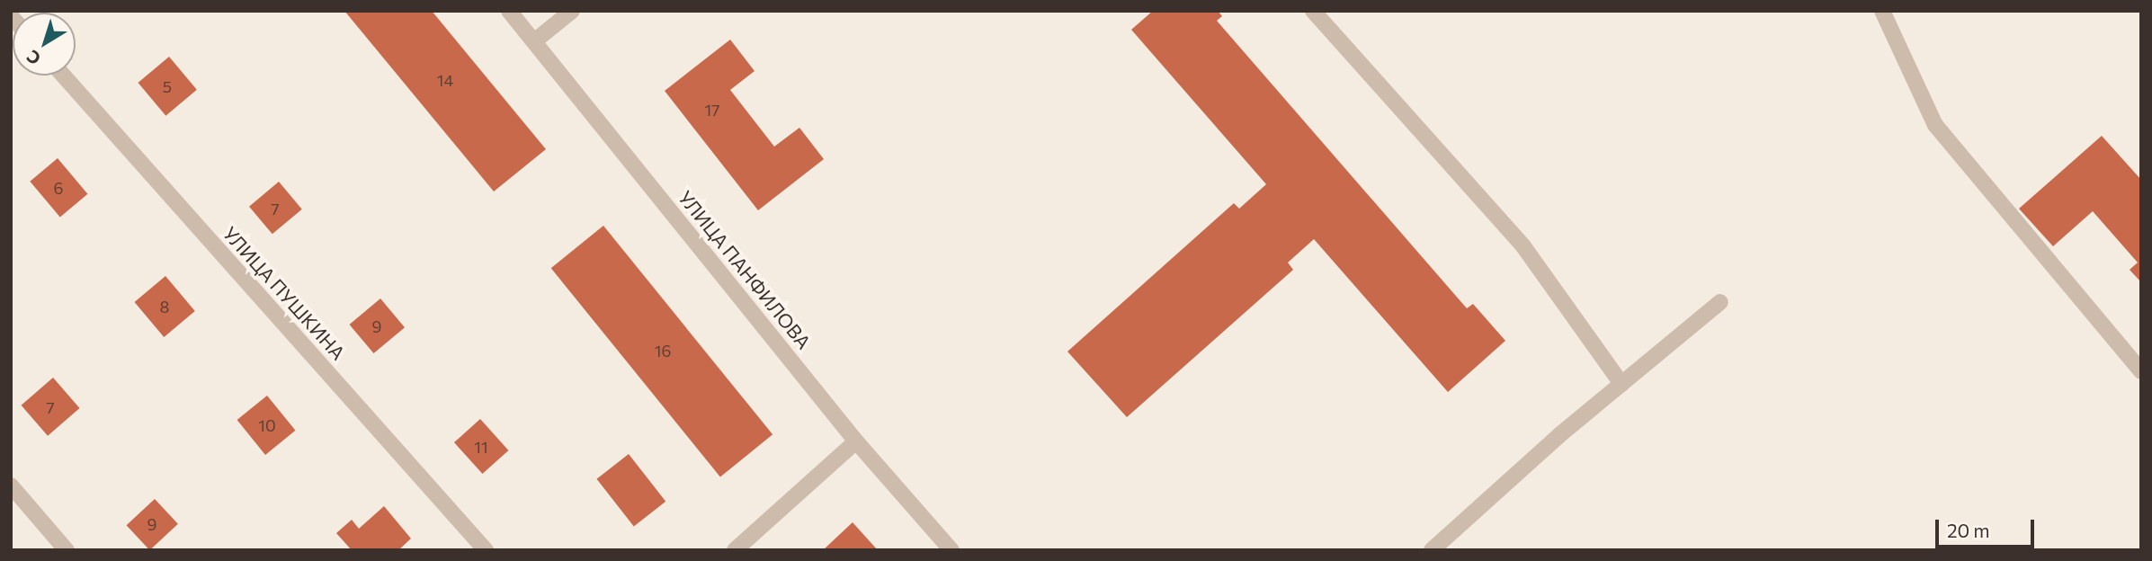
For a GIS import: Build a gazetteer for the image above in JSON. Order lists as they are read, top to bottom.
{
  "streets": {
    "street": ["УЛИЦА ПАНФИЛОВА", "УЛИЦА ПУШКИНА"]
  },
  "house_numbers": [
    "14",
    "5",
    "17",
    "6",
    "7",
    "8",
    "9",
    "16",
    "7",
    "10",
    "11",
    "9"
  ],
  "scale_bar": "20 m",
  "north": "bottom left"
}
